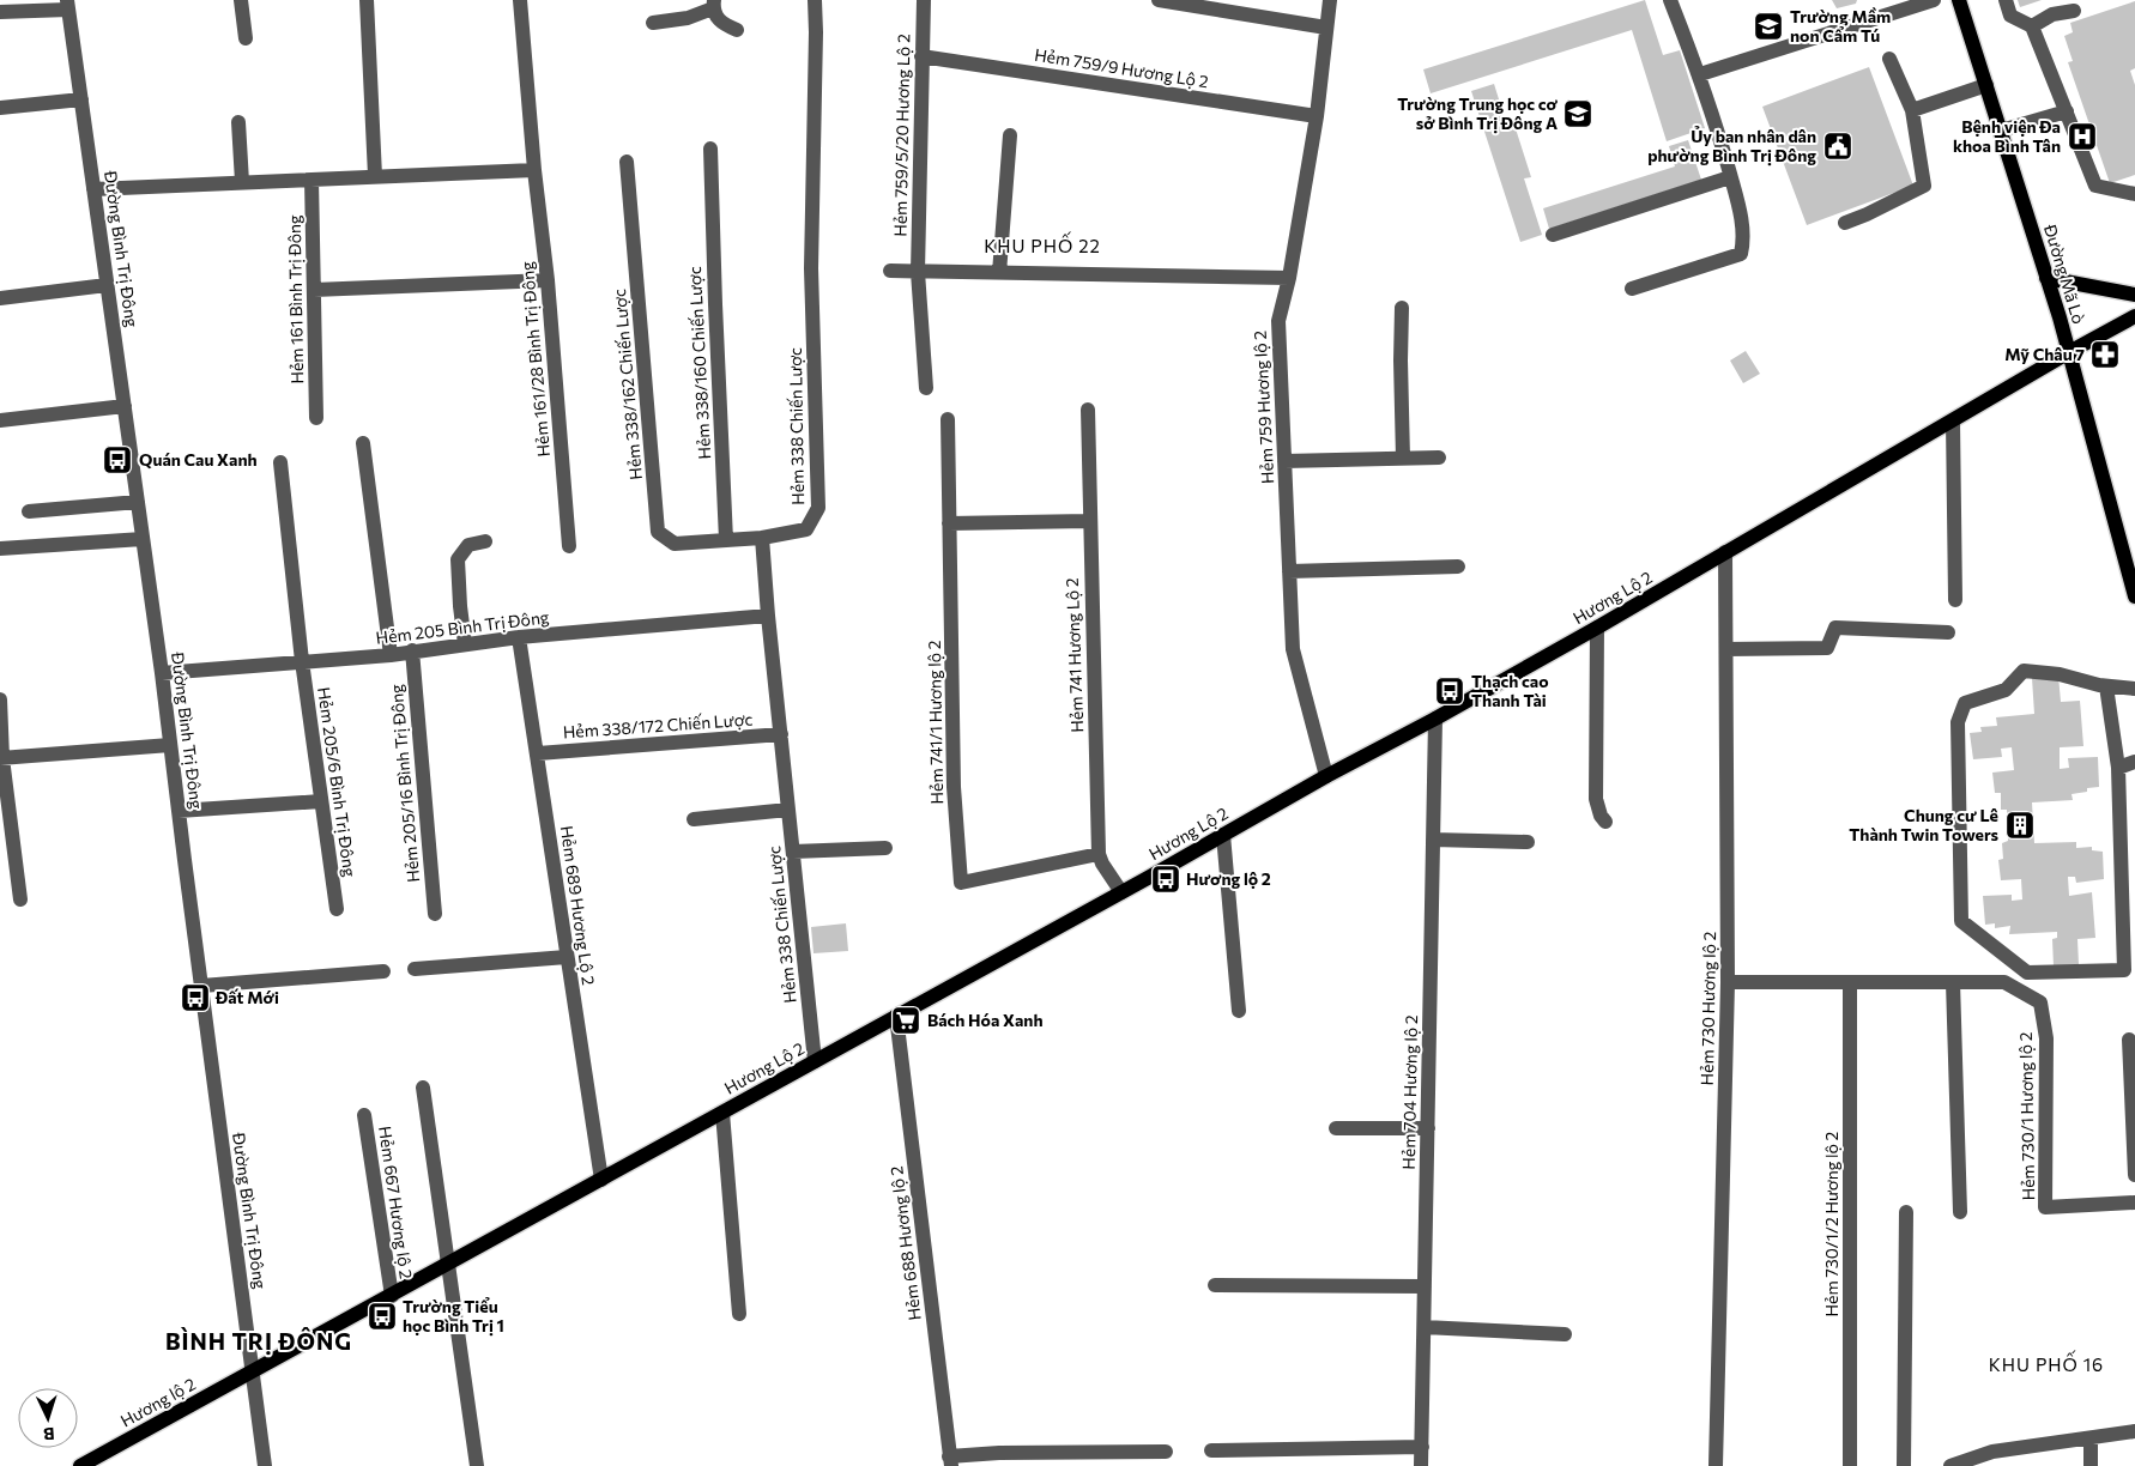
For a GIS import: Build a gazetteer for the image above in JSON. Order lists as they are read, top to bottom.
{
  "streets": {
    "main road": ["Đường Mã Lò", "Hương Lộ 2", "Hương lộ 2"],
    "street": [
      "Hẻm 759/9 Hương Lộ 2",
      "Hẻm 759/5/20 Hương Lộ 2",
      "Đường Bình Trị Đông",
      "Hẻm 161 Bình Trị Đông",
      "Hẻm 161/28 Bình Trị Đông",
      "Hẻm 338/160 Chiến Lược",
      "Hẻm 338/162 Chiến Lược",
      "Hẻm 759 Hương lộ 2",
      "Hẻm 338 Chiến Lược",
      "Hẻm 205 Bình Trị Đông",
      "Hẻm 741 Hương Lộ 2",
      "Hẻm 741/1 Hương lộ 2",
      "Hẻm 338/172 Chiến Lược",
      "Hẻm 205/6 Bình Trị Đông",
      "Hẻm 205/16 Bình Trị Đông",
      "Hẻm 689 Hương Lộ 2",
      "Hẻm 730 Hương lộ 2",
      "Hẻm 704 Hương lộ 2",
      "Hẻm 730/1 Hương lộ 2",
      "Hẻm 667 Hương lộ 2",
      "Hẻm 730/1/2 Hương lộ 2",
      "Hẻm 688 Hương lộ 2"
    ]
  },
  "crossings": [
    ["Hẻm 759/9 Hương Lộ 2", "Hẻm 759/5/20 Hương Lộ 2"],
    ["Hẻm 759/9 Hương Lộ 2", "Hẻm 759 Hương lộ 2"],
    ["Đường Bình Trị Đông", "Hương Lộ 2"],
    ["Đường Bình Trị Đông", "Hẻm 205 Bình Trị Đông"],
    ["Đường Bình Trị Đông", "Hương lộ 2"],
    ["Đường Mã Lò", "Hương Lộ 2"],
    ["Hẻm 338/160 Chiến Lược", "Hẻm 338/162 Chiến Lược"],
    ["Hẻm 759 Hương lộ 2", "Hương Lộ 2"],
    ["Hẻm 338 Chiến Lược", "Hương Lộ 2"],
    ["Hẻm 338 Chiến Lược", "Hẻm 205 Bình Trị Đông"],
    ["Hẻm 338 Chiến Lược", "Hẻm 338/172 Chiến Lược"],
    ["Hương Lộ 2", "Hẻm 741 Hương Lộ 2"],
    ["Hương Lộ 2", "Hẻm 689 Hương Lộ 2"],
    ["Hương Lộ 2", "Hẻm 730 Hương lộ 2"],
    ["Hương Lộ 2", "Hẻm 704 Hương lộ 2"],
    ["Hương Lộ 2", "Hẻm 667 Hương lộ 2"],
    ["Hương Lộ 2", "Hẻm 688 Hương lộ 2"],
    ["Hương Lộ 2", "Hương lộ 2"],
    ["Hẻm 205 Bình Trị Đông", "Hẻm 205/6 Bình Trị Đông"],
    ["Hẻm 205 Bình Trị Đông", "Hẻm 205/16 Bình Trị Đông"],
    ["Hẻm 205 Bình Trị Đông", "Hẻm 689 Hương Lộ 2"],
    ["Hẻm 741 Hương Lộ 2", "Hẻm 741/1 Hương lộ 2"],
    ["Hẻm 338/172 Chiến Lược", "Hẻm 689 Hương Lộ 2"],
    ["Hẻm 730 Hương lộ 2", "Hẻm 730/1 Hương lộ 2"],
    ["Hẻm 730/1 Hương lộ 2", "Hẻm 730/1/2 Hương lộ 2"]
  ],
  "districts": ["KHU PHỐ 22", "BÌNH TRỊ ĐÔNG", "KHU PHỐ 16"],
  "places": {
    "school or university": ["Trường Mầm non Cẩm Tú", "Trường Trung học cơ sở Bình Trị Đông A"],
    "hospital": ["Bệnh viện Đa khoa Bình Tân"],
    "public building": ["Ủy ban nhân dân phường Bình Trị Đông"],
    "pharmacy": ["Mỹ Châu 7"],
    "bus stop": [
      "Quán Cau Xanh",
      "Thạch cao Thanh Tài",
      "Hương lộ 2",
      "Đất Mới",
      "Trường Tiểu học Bình Trị 1"
    ],
    "building": ["Chung cư Lê Thành Twin Towers"],
    "supermarket": ["Bách Hóa Xanh"]
  },
  "north": "bottom"
}
